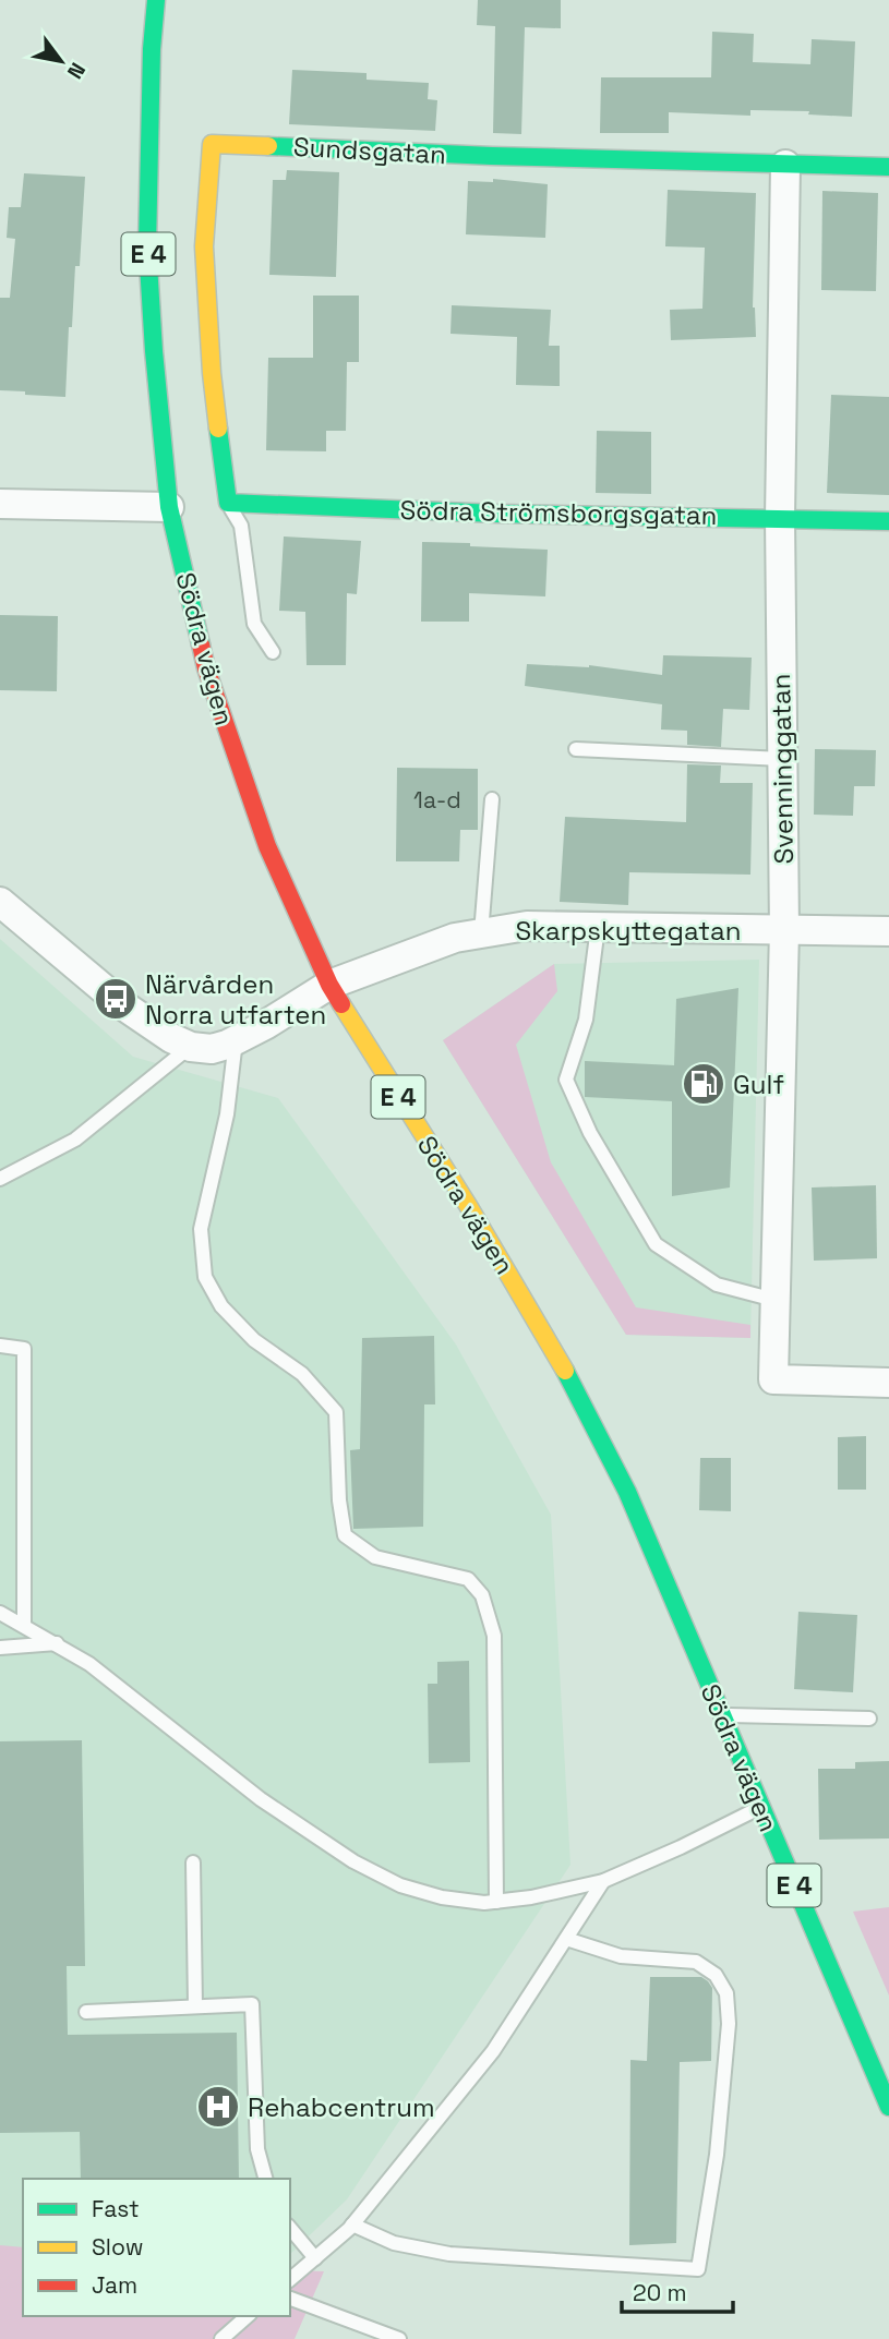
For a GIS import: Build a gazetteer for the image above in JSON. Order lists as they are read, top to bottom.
{
  "streets": {
    "main road": [
      "Sundsgatan",
      "E 4",
      "Södra Strömsborgsgatan",
      "Södra vägen"
    ],
    "street": ["Svenninggatan", "Skarpskyttegatan"]
  },
  "crossings": [
    ["Sundsgatan", "Södra Strömsborgsgatan"],
    ["Sundsgatan", "Svenninggatan"],
    ["Södra Strömsborgsgatan", "Svenninggatan"],
    ["Södra vägen", "Skarpskyttegatan"],
    ["Svenninggatan", "Skarpskyttegatan"]
  ],
  "places": {
    "bus stop": ["Närvården Norra utfarten"],
    "fuel station": ["Gulf"],
    "hospital": ["Rehabcentrum"]
  },
  "house_numbers": ["1a-d"],
  "legend": ["Fast", "Slow", "Jam"],
  "scale_bar": "20 m",
  "north": "bottom right"
}
